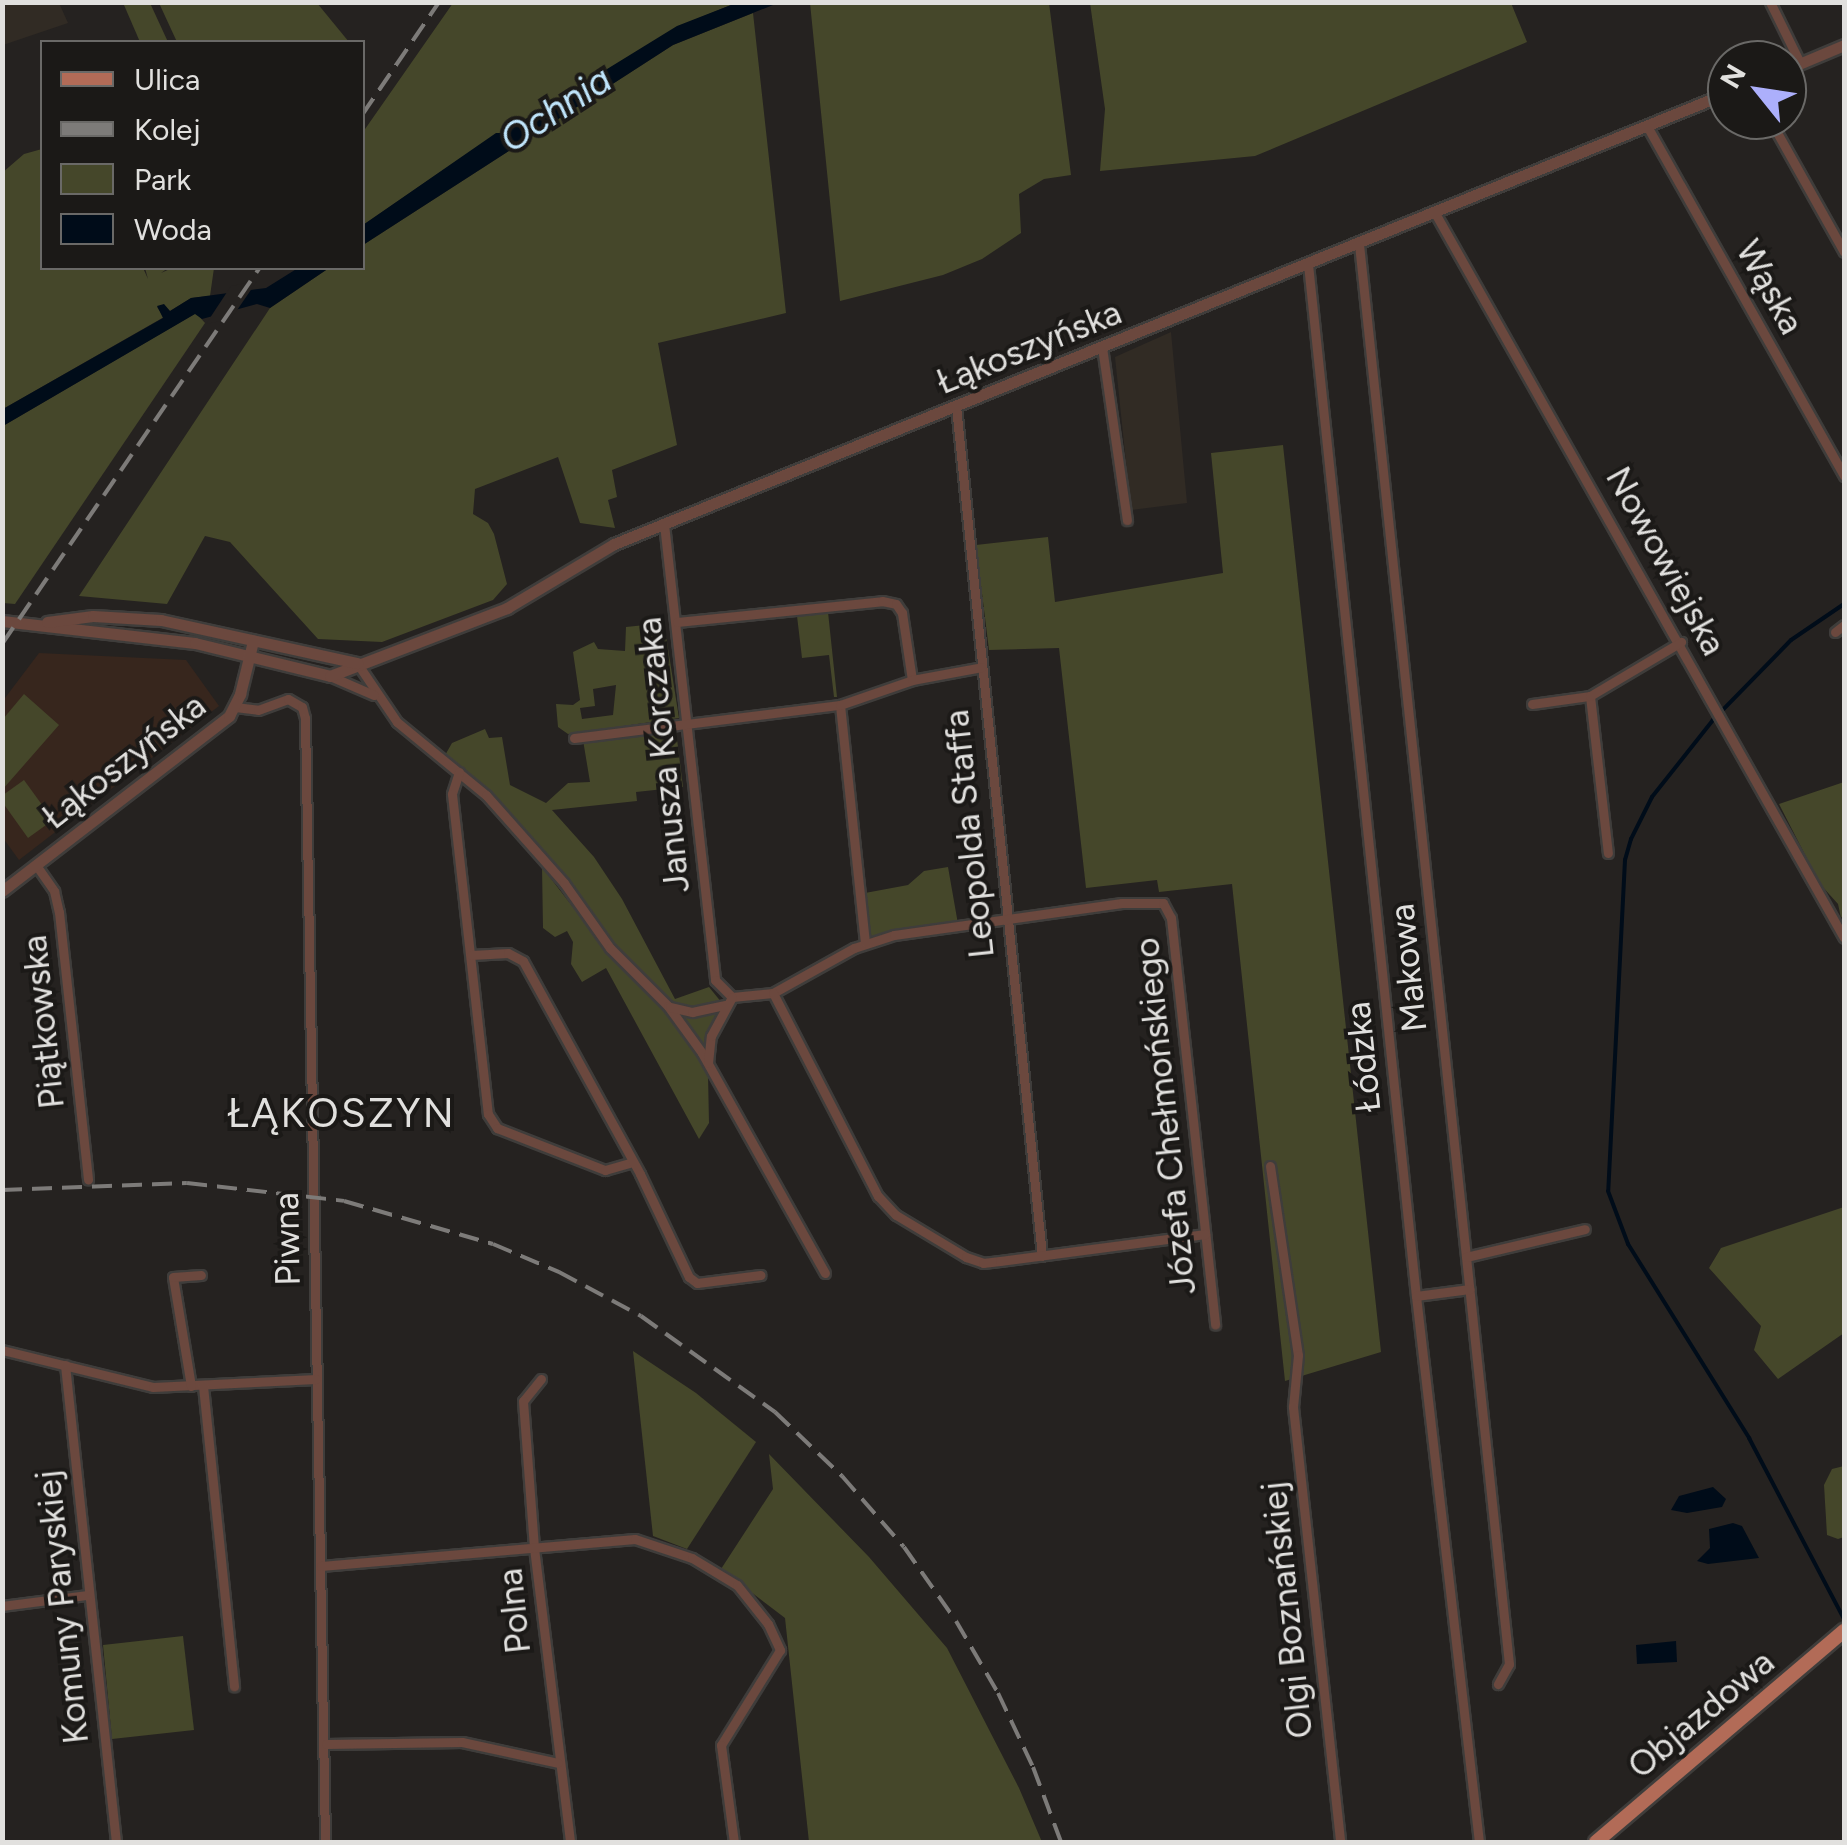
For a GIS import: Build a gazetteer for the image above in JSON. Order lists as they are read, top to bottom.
{
  "streets": {
    "main road": ["Objazdowa"],
    "street": [
      "Wąska",
      "Łąkoszyńska",
      "Nowowiejska",
      "Janusza Korczaka",
      "Leopolda Staffa",
      "Makowa",
      "Piątkowska",
      "Łódzka",
      "Józefa Chełmońskiego",
      "Piwna",
      "Komuny Paryskiej",
      "Olgi Boznańskiej",
      "Polna"
    ]
  },
  "crossings": [
    ["Wąska", "Łąkoszyńska"],
    ["Łąkoszyńska", "Nowowiejska"],
    ["Łąkoszyńska", "Janusza Korczaka"],
    ["Łąkoszyńska", "Leopolda Staffa"],
    ["Łąkoszyńska", "Makowa"],
    ["Łąkoszyńska", "Piątkowska"],
    ["Łąkoszyńska", "Łódzka"],
    ["Łąkoszyńska", "Piwna"],
    ["Leopolda Staffa", "Józefa Chełmońskiego"]
  ],
  "districts": ["ŁĄKOSZYN"],
  "water": ["Ochnia"],
  "legend": [
    "Ulica",
    "Kolej",
    "Park",
    "Woda"
  ],
  "north": "top left"
}
